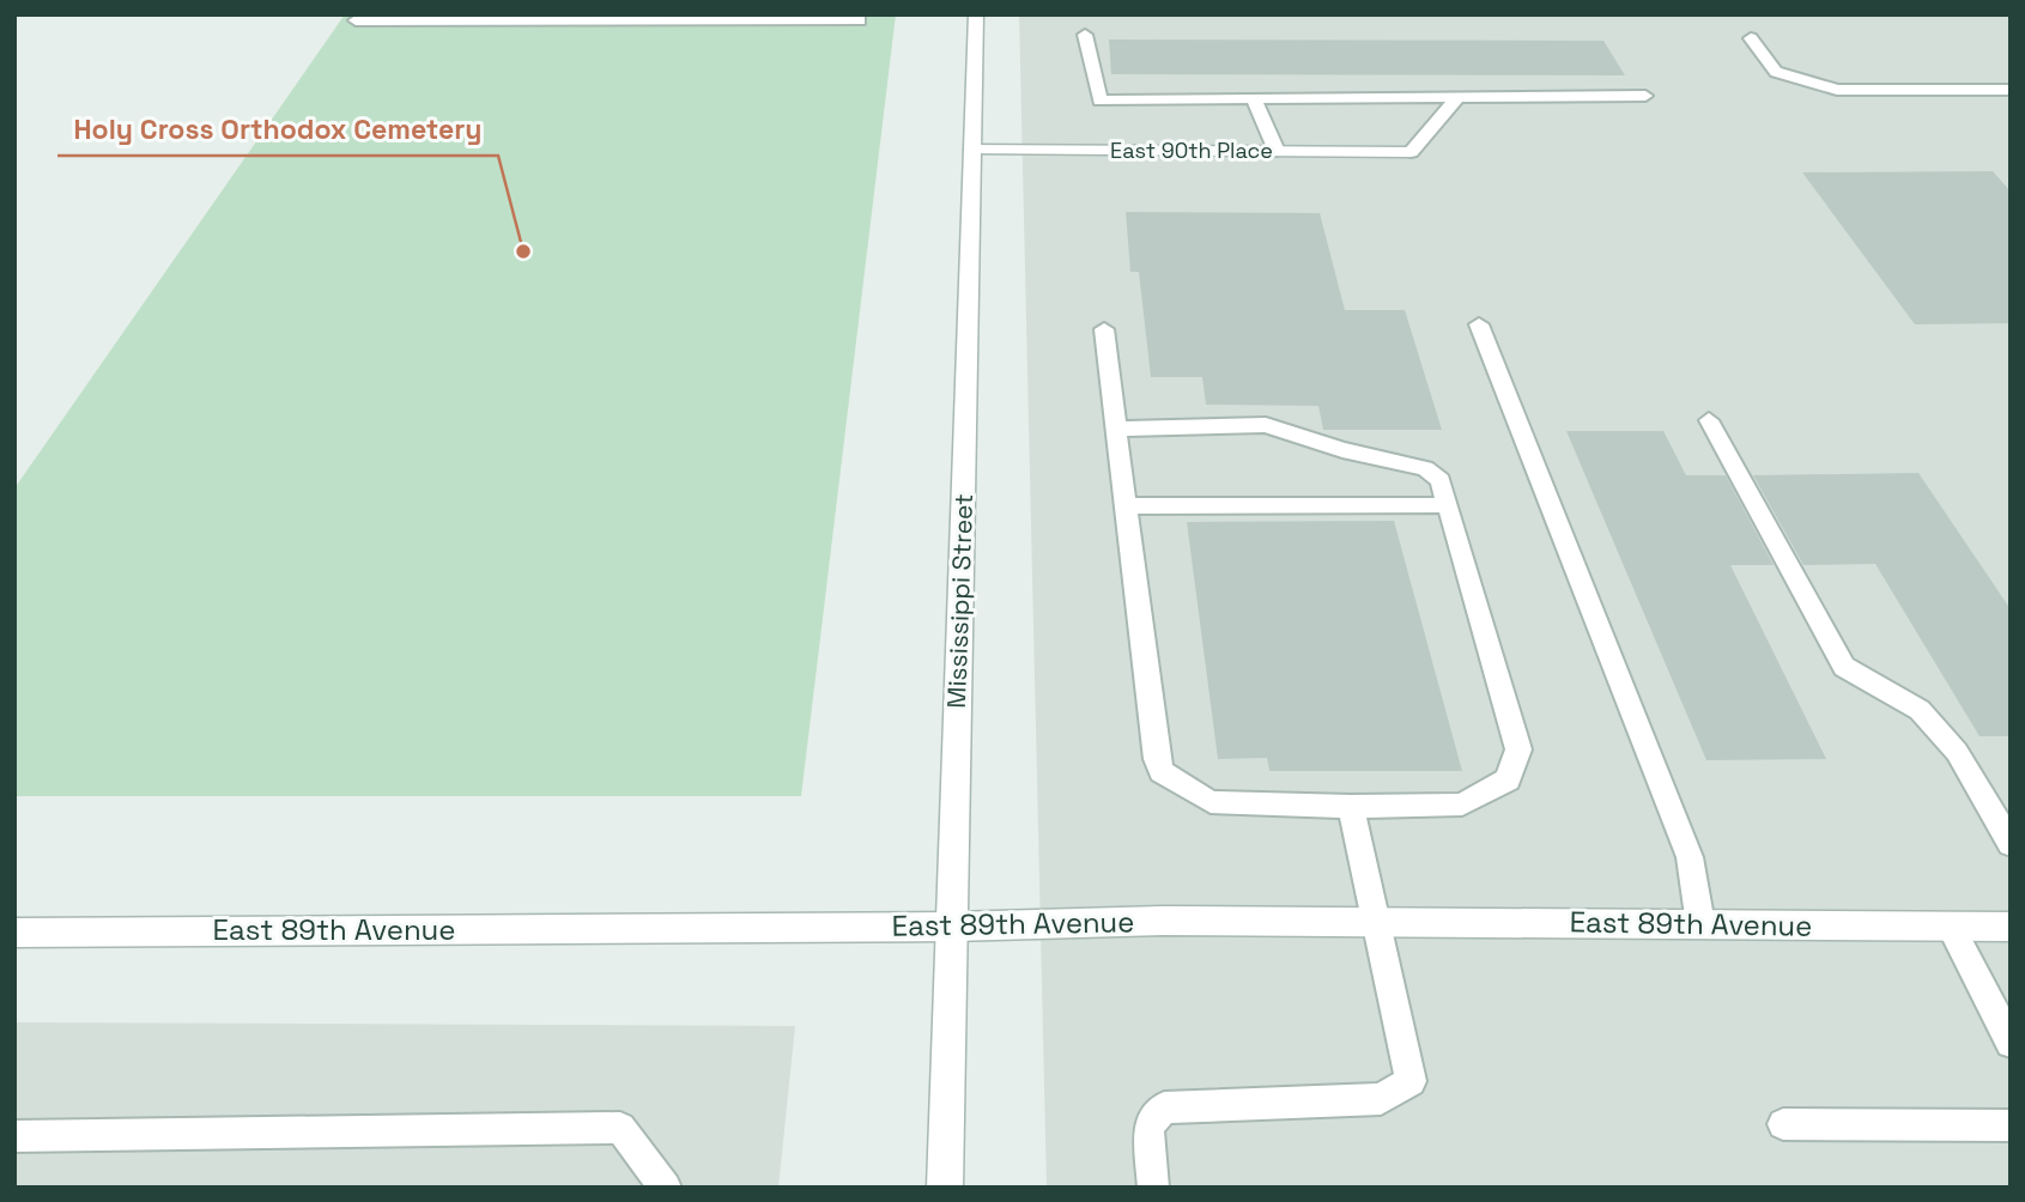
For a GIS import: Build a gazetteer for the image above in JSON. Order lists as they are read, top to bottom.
{
  "streets": {
    "street": ["East 90th Place", "Mississippi Street", "East 89th Avenue"]
  },
  "crossings": [
    ["East 90th Place", "Mississippi Street"],
    ["Mississippi Street", "East 89th Avenue"]
  ],
  "places": ["Holy Cross Orthodox Cemetery"]
}
